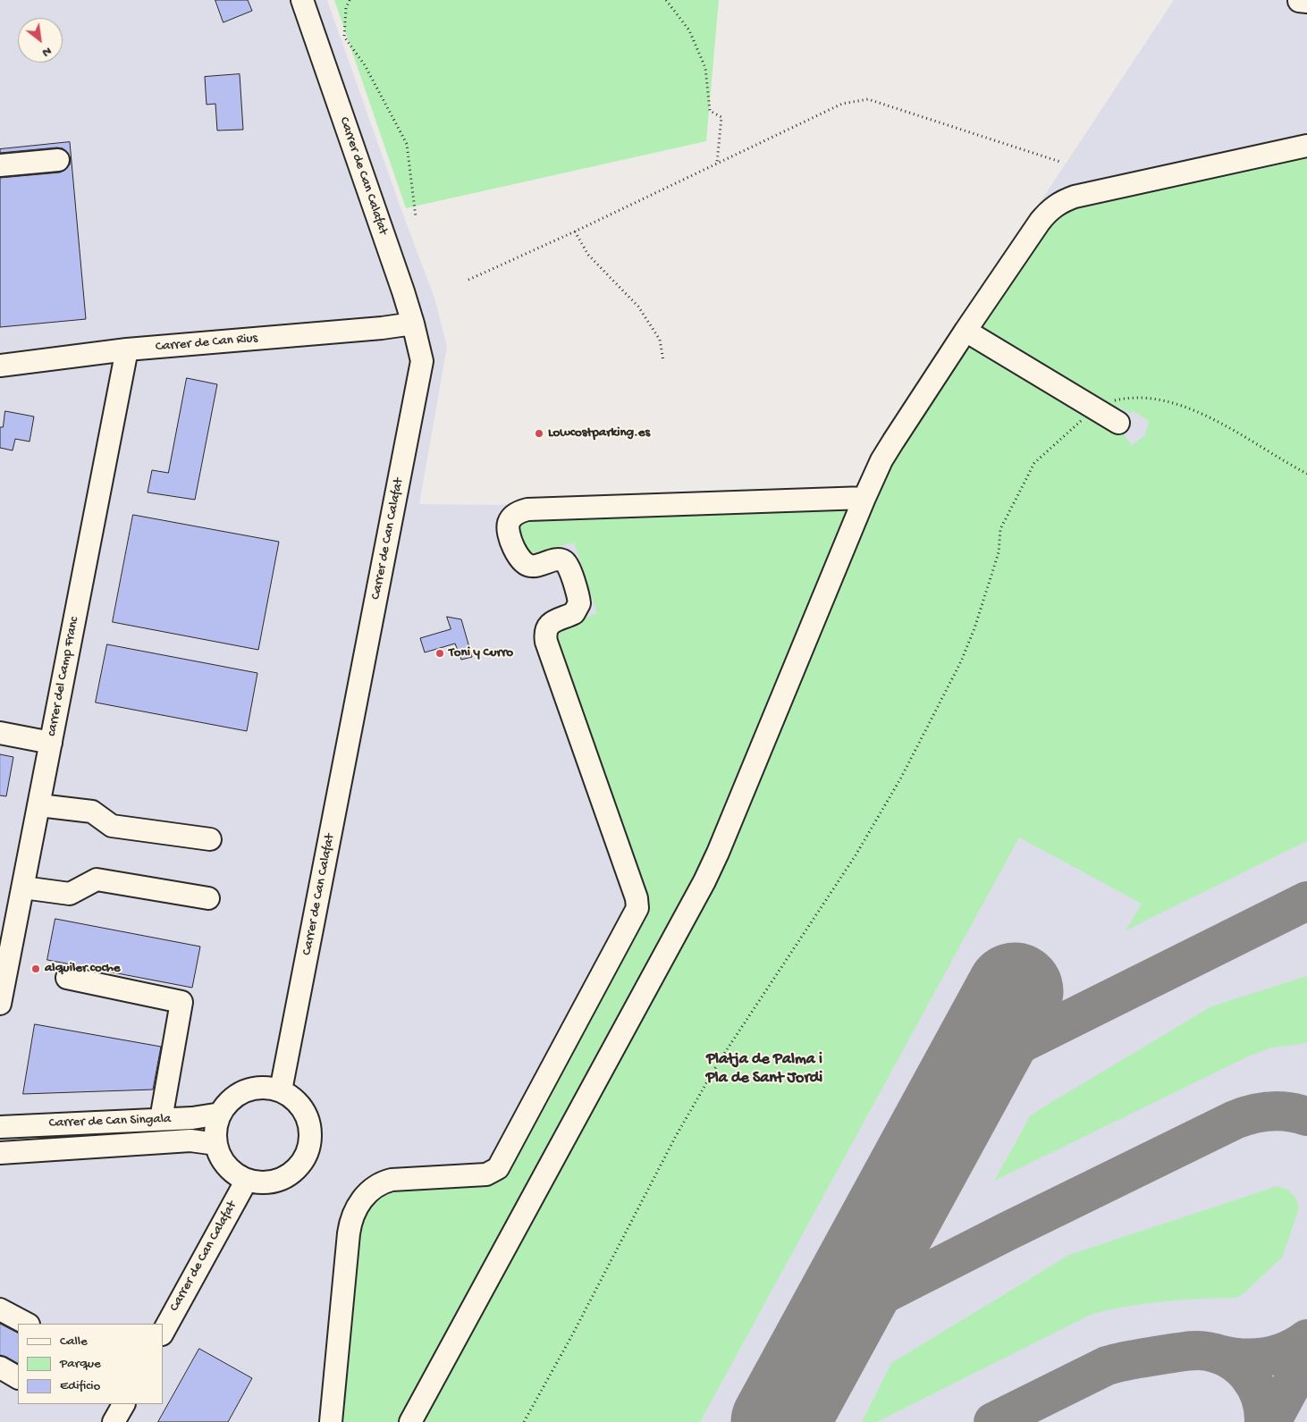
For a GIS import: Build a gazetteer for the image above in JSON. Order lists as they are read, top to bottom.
{
  "streets": {
    "street": [
      "Carrer de Can Calafat",
      "Carrer de Can Rius",
      "carrer del Camp Franc",
      "Carrer de Can Singala"
    ]
  },
  "crossings": [
    ["Carrer de Can Calafat", "Carrer de Can Rius"],
    ["Carrer de Can Calafat", "Carrer de Can Singala"],
    ["Carrer de Can Rius", "carrer del Camp Franc"]
  ],
  "districts": ["Platja de Palma i Pla de Sant Jordi"],
  "places": ["Lowcostparking.es", "Toni y Curro", "alquiler coche"],
  "legend": ["Calle", "Parque", "Edificio"],
  "north": "bottom right"
}
